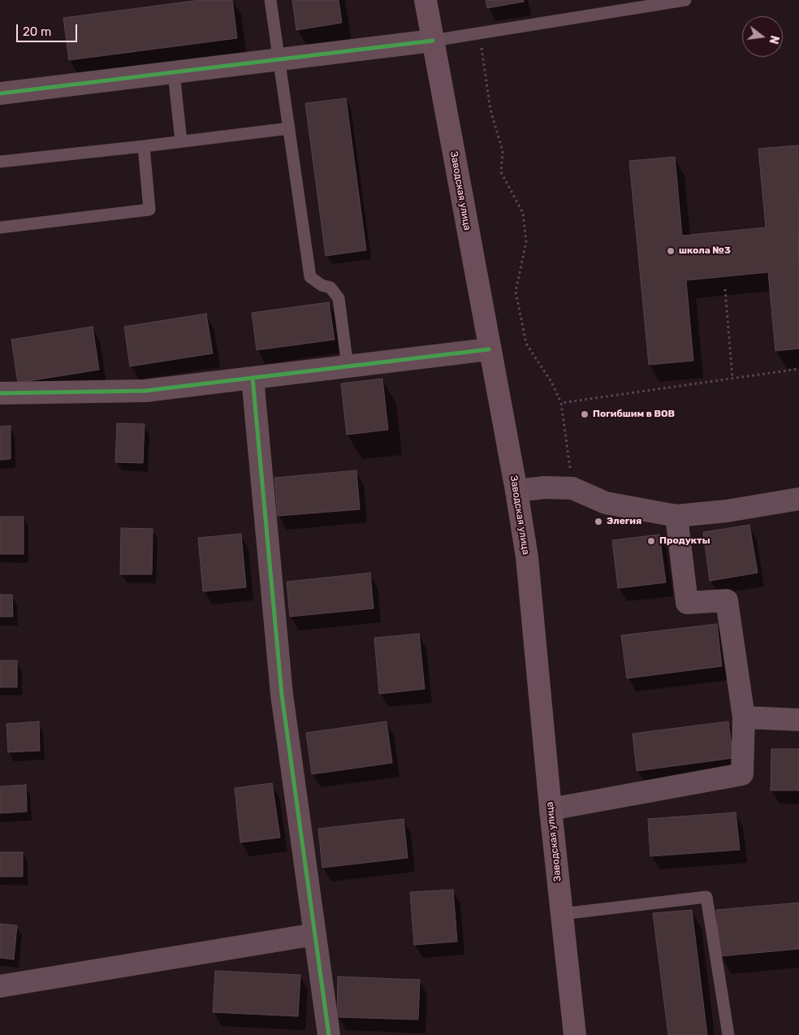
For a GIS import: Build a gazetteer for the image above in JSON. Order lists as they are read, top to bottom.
{
  "streets": {
    "main road": ["Заводская улица"]
  },
  "places": [
    "школа №3",
    "Погибшим в ВОВ",
    "Элегия",
    "Продукты"
  ],
  "scale_bar": "20 m",
  "north": "right"
}
